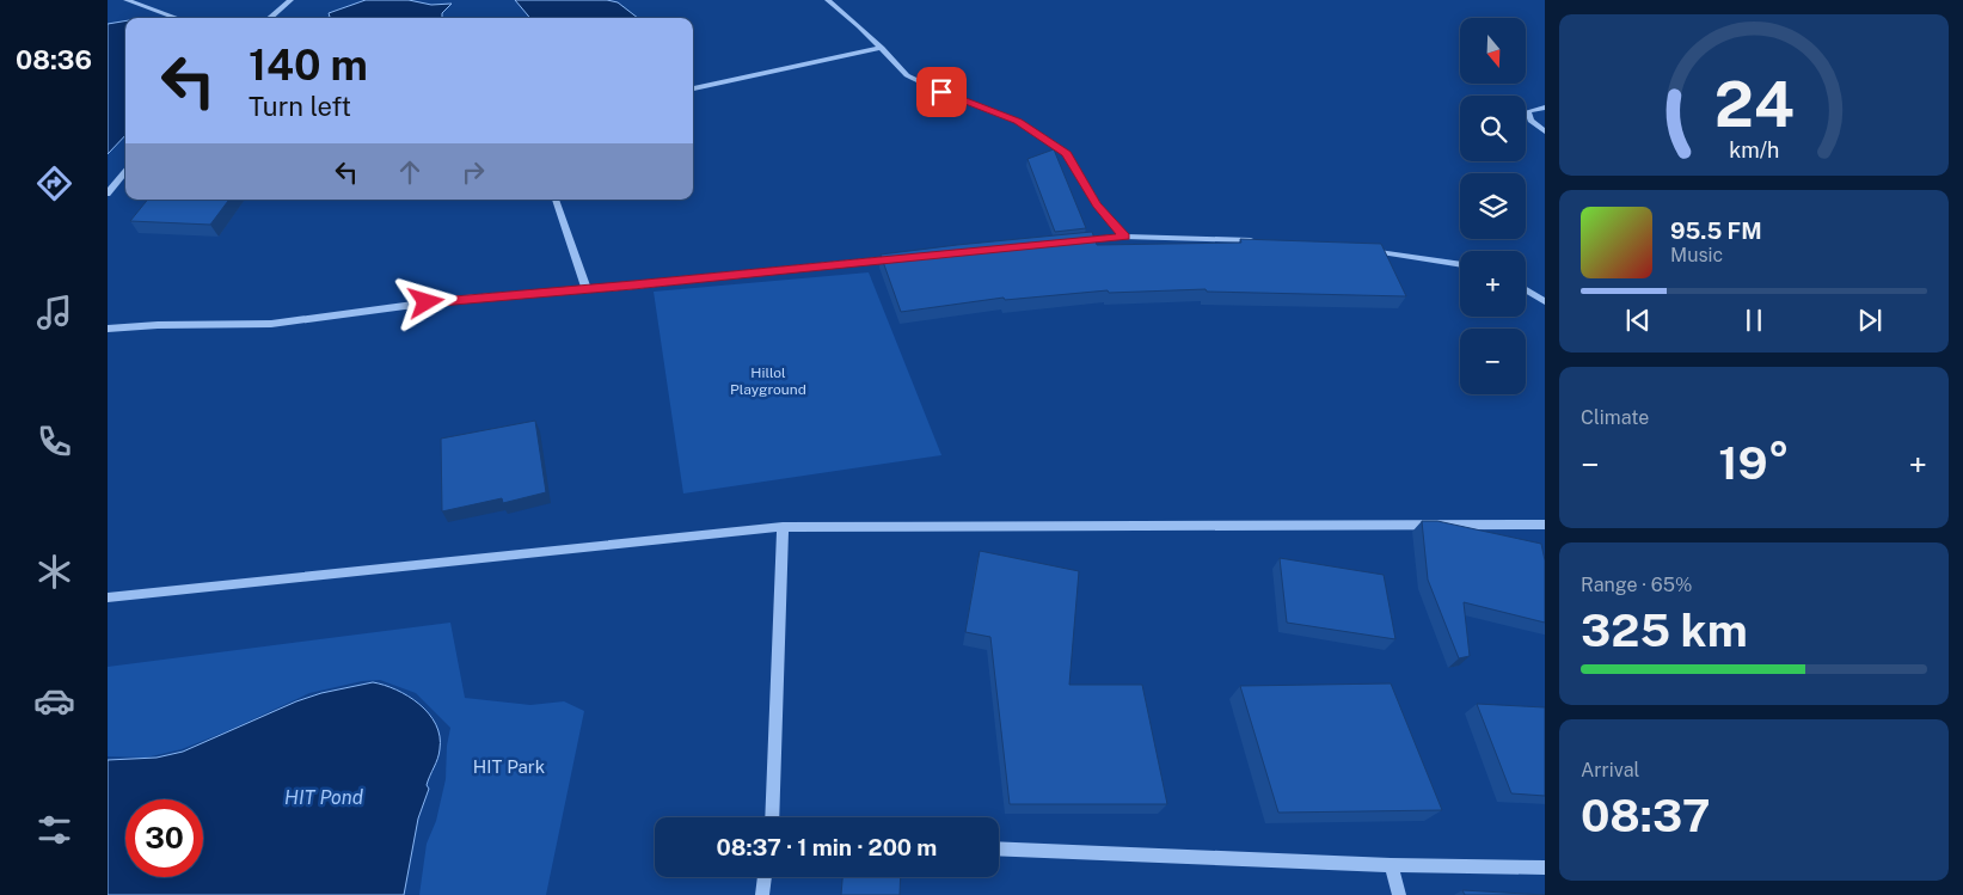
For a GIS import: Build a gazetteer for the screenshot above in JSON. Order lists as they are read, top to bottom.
{
  "water": ["HIT Pond"],
  "parks": ["Hillol Playground", "HIT Park"],
  "north": "bottom",
  "page": {
    "tabs": "08:36",
    "map_buttons": ["+", "−"],
    "turn": ["140 m", "Turn left"],
    "song": ["95.5 FM", "Music"],
    "tile": [
      "Climate",
      ["Range · 65%", "325 km"],
      ["Arrival", "08:37"]
    ],
    "heat": ["−", "19°", "+"],
    "limit": "30",
    "trip": "08:37 · 1 min · 200 m",
    "gauge": ["24", "km/h"]
  }
}
